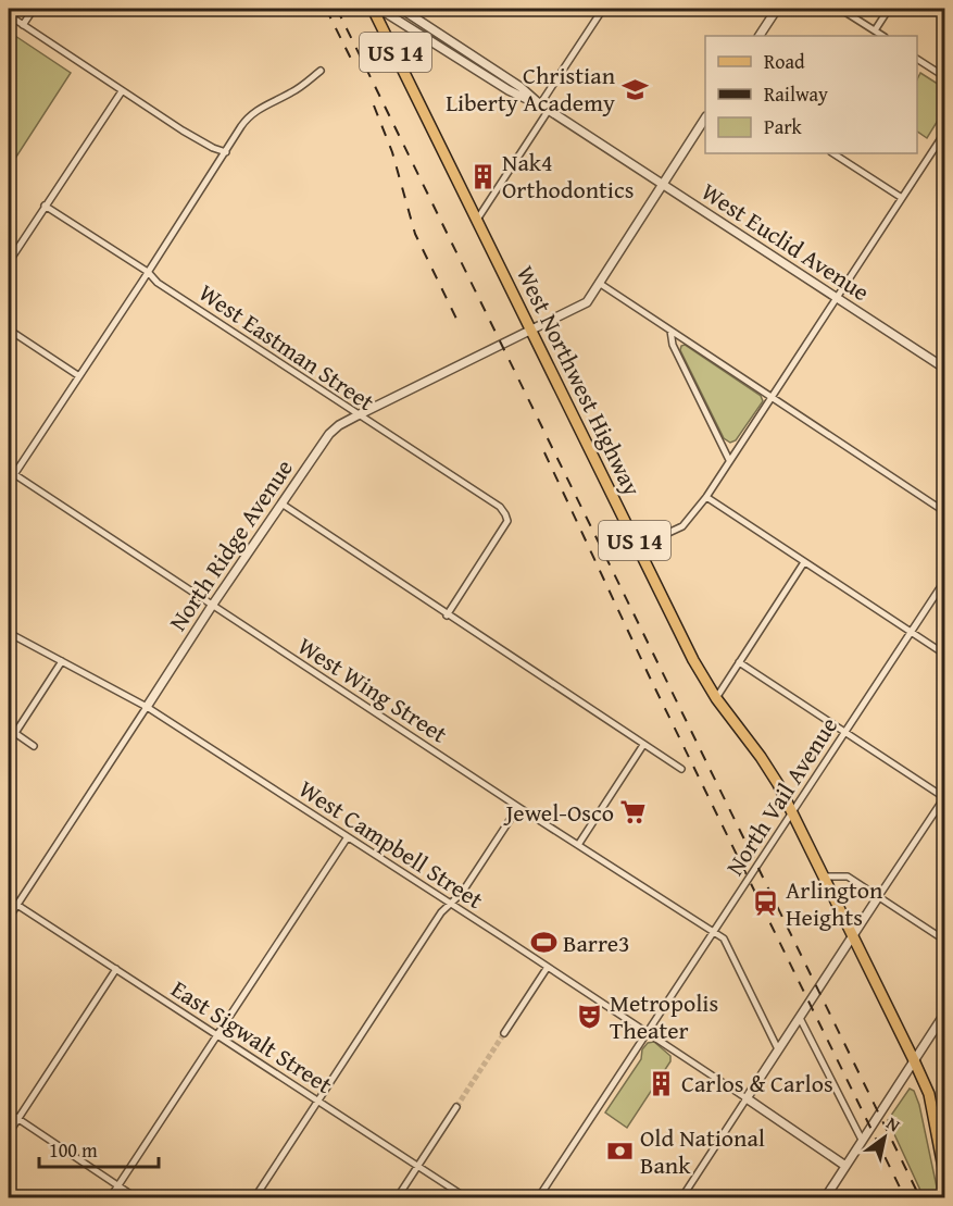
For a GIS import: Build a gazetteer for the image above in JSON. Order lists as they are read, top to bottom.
{
  "streets": {
    "main road": ["US 14", "West Northwest Highway"],
    "street": [
      "West Euclid Avenue",
      "West Eastman Street",
      "North Ridge Avenue",
      "West Wing Street",
      "North Vail Avenue",
      "West Campbell Street",
      "East Sigwalt Street"
    ]
  },
  "crossings": [
    ["US 14", "West Northwest Highway"],
    ["West Euclid Avenue", "North Ridge Avenue"],
    ["West Eastman Street", "North Ridge Avenue"],
    ["West Northwest Highway", "North Ridge Avenue"],
    ["West Northwest Highway", "North Vail Avenue"],
    ["North Ridge Avenue", "West Wing Street"],
    ["North Ridge Avenue", "West Campbell Street"],
    ["West Wing Street", "North Vail Avenue"],
    ["North Vail Avenue", "West Campbell Street"]
  ],
  "places": {
    "school or university": ["Christian Liberty Academy"],
    "building": ["Nak4 Orthodontics", "Carlos & Carlos"],
    "supermarket": ["Jewel-Osco"],
    "station": ["Arlington Heights"],
    "sports": ["Barre3"],
    "theatre": ["Metropolis Theater"],
    "bank": ["Old National Bank"]
  },
  "legend": ["Road", "Railway", "Park"],
  "scale_bar": "100 m",
  "north": "top right"
}
